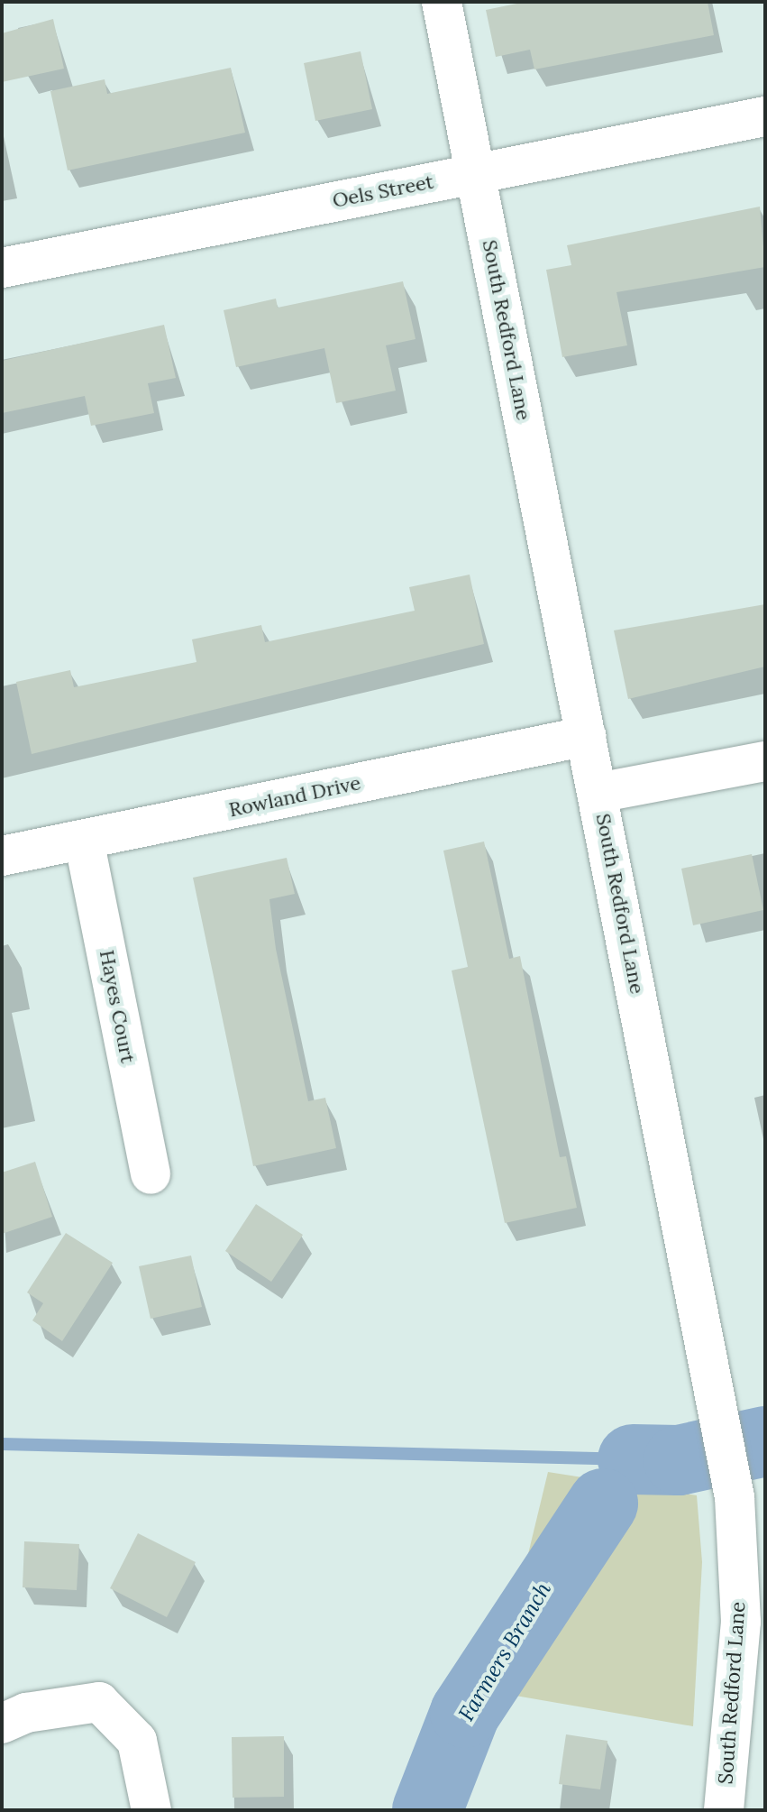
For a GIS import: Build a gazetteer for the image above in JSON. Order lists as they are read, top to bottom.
{
  "streets": {
    "street": [
      "Oels Street",
      "South Redford Lane",
      "Rowland Drive",
      "Hayes Court"
    ]
  },
  "crossings": [
    ["Oels Street", "South Redford Lane"],
    ["South Redford Lane", "Rowland Drive"],
    ["Rowland Drive", "Hayes Court"]
  ],
  "water": ["Farmers Branch"]
}
